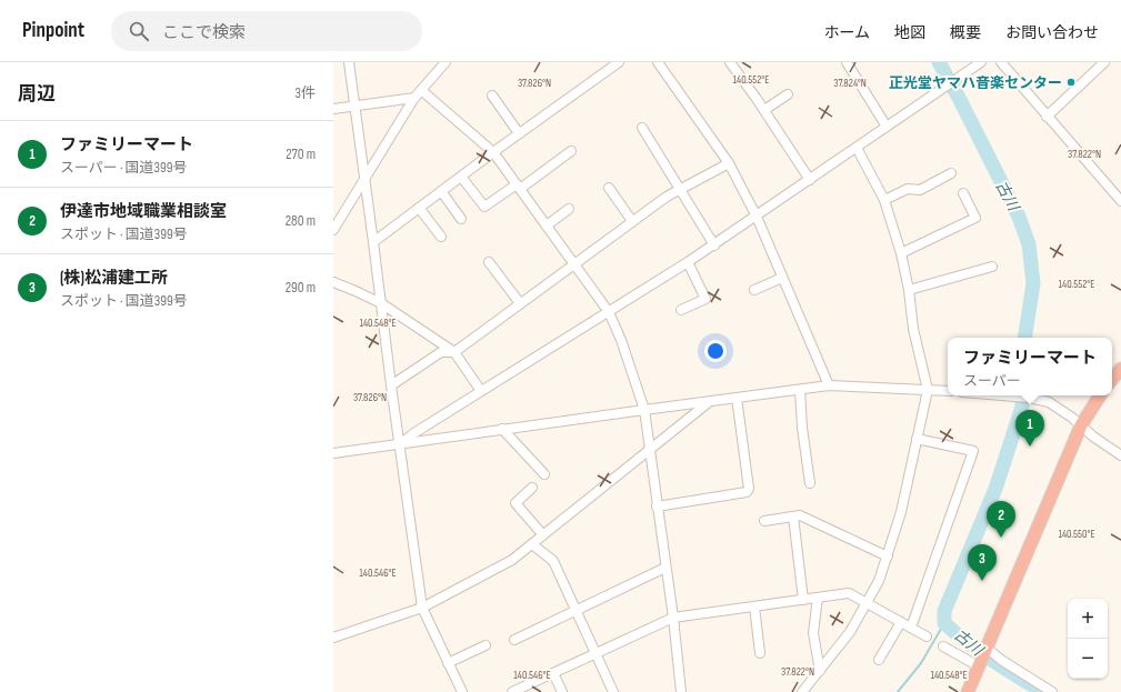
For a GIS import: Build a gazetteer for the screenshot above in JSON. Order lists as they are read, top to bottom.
{
  "water": ["古川"],
  "places": ["正光堂ヤマハ音楽センター"],
  "page": {
    "header": "Pinpoint",
    "search": "ここで検索",
    "nav": [
      "ホーム",
      "地図",
      "概要",
      "お問い合わせ"
    ],
    "heading": ["周辺", "3件"],
    "list": [
      {
        "mark": "1",
        "name": "ファミリーマート",
        "note": "スーパー · 国道399号",
        "value": "270 m"
      },
      {
        "mark": "2",
        "name": "伊達市地域職業相談室",
        "note": "スポット · 国道399号",
        "value": "280 m"
      },
      {
        "mark": "3",
        "name": "(株)松浦建工所",
        "note": "スポット · 国道399号",
        "value": "290 m"
      }
    ],
    "popup": ["ファミリーマート", "スーパー"],
    "pins": ["1", "2", "3"],
    "map_buttons": ["+", "−"]
  },
  "coordinates": [
    "140.552°E",
    "37.826°N",
    "37.824°N",
    "37.822°N",
    "140.548°E",
    "140.550°E",
    "140.546°E"
  ]
}
